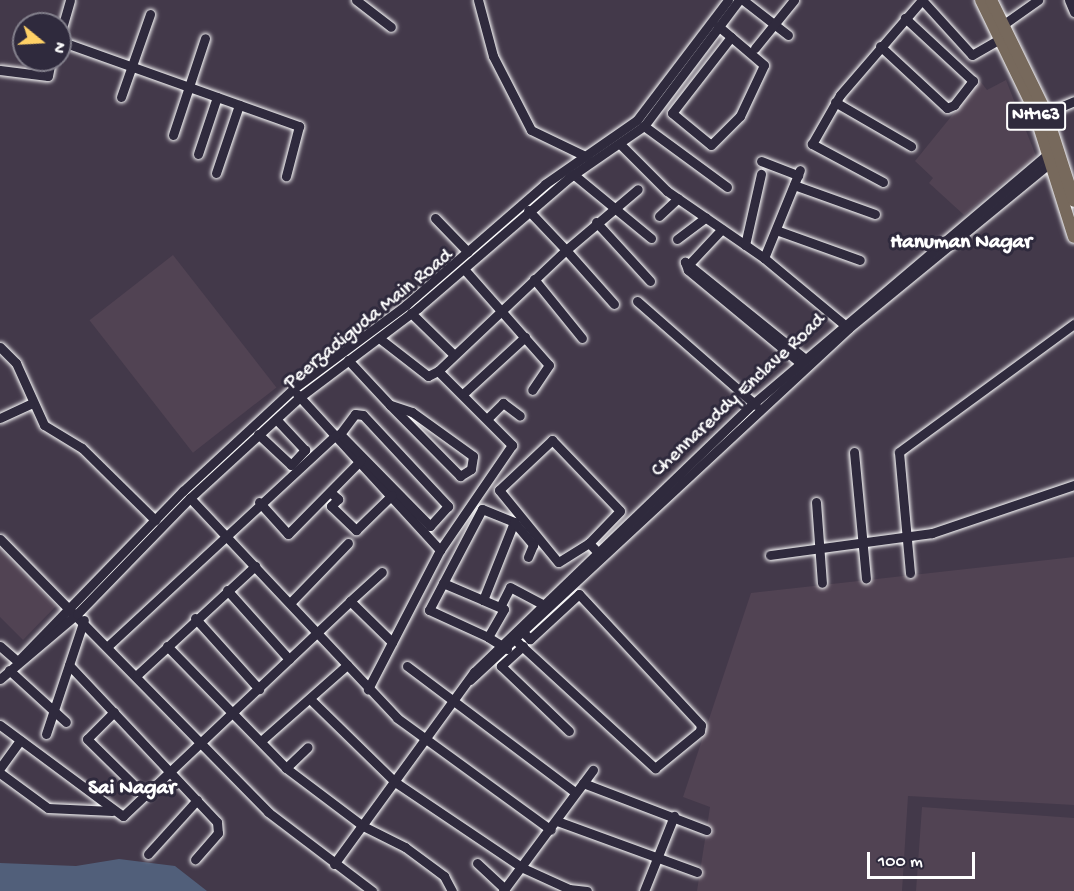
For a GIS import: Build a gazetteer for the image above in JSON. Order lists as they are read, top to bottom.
{
  "streets": {
    "highway": ["NH163"],
    "street": ["Peerzadiguda Main Road", "Chennareddy Enclave Road"]
  },
  "crossings": [
    ["NH163", "Chennareddy Enclave Road"]
  ],
  "districts": ["Hanuman Nagar", "Sai Nagar"],
  "scale_bar": "100 m",
  "north": "right"
}
